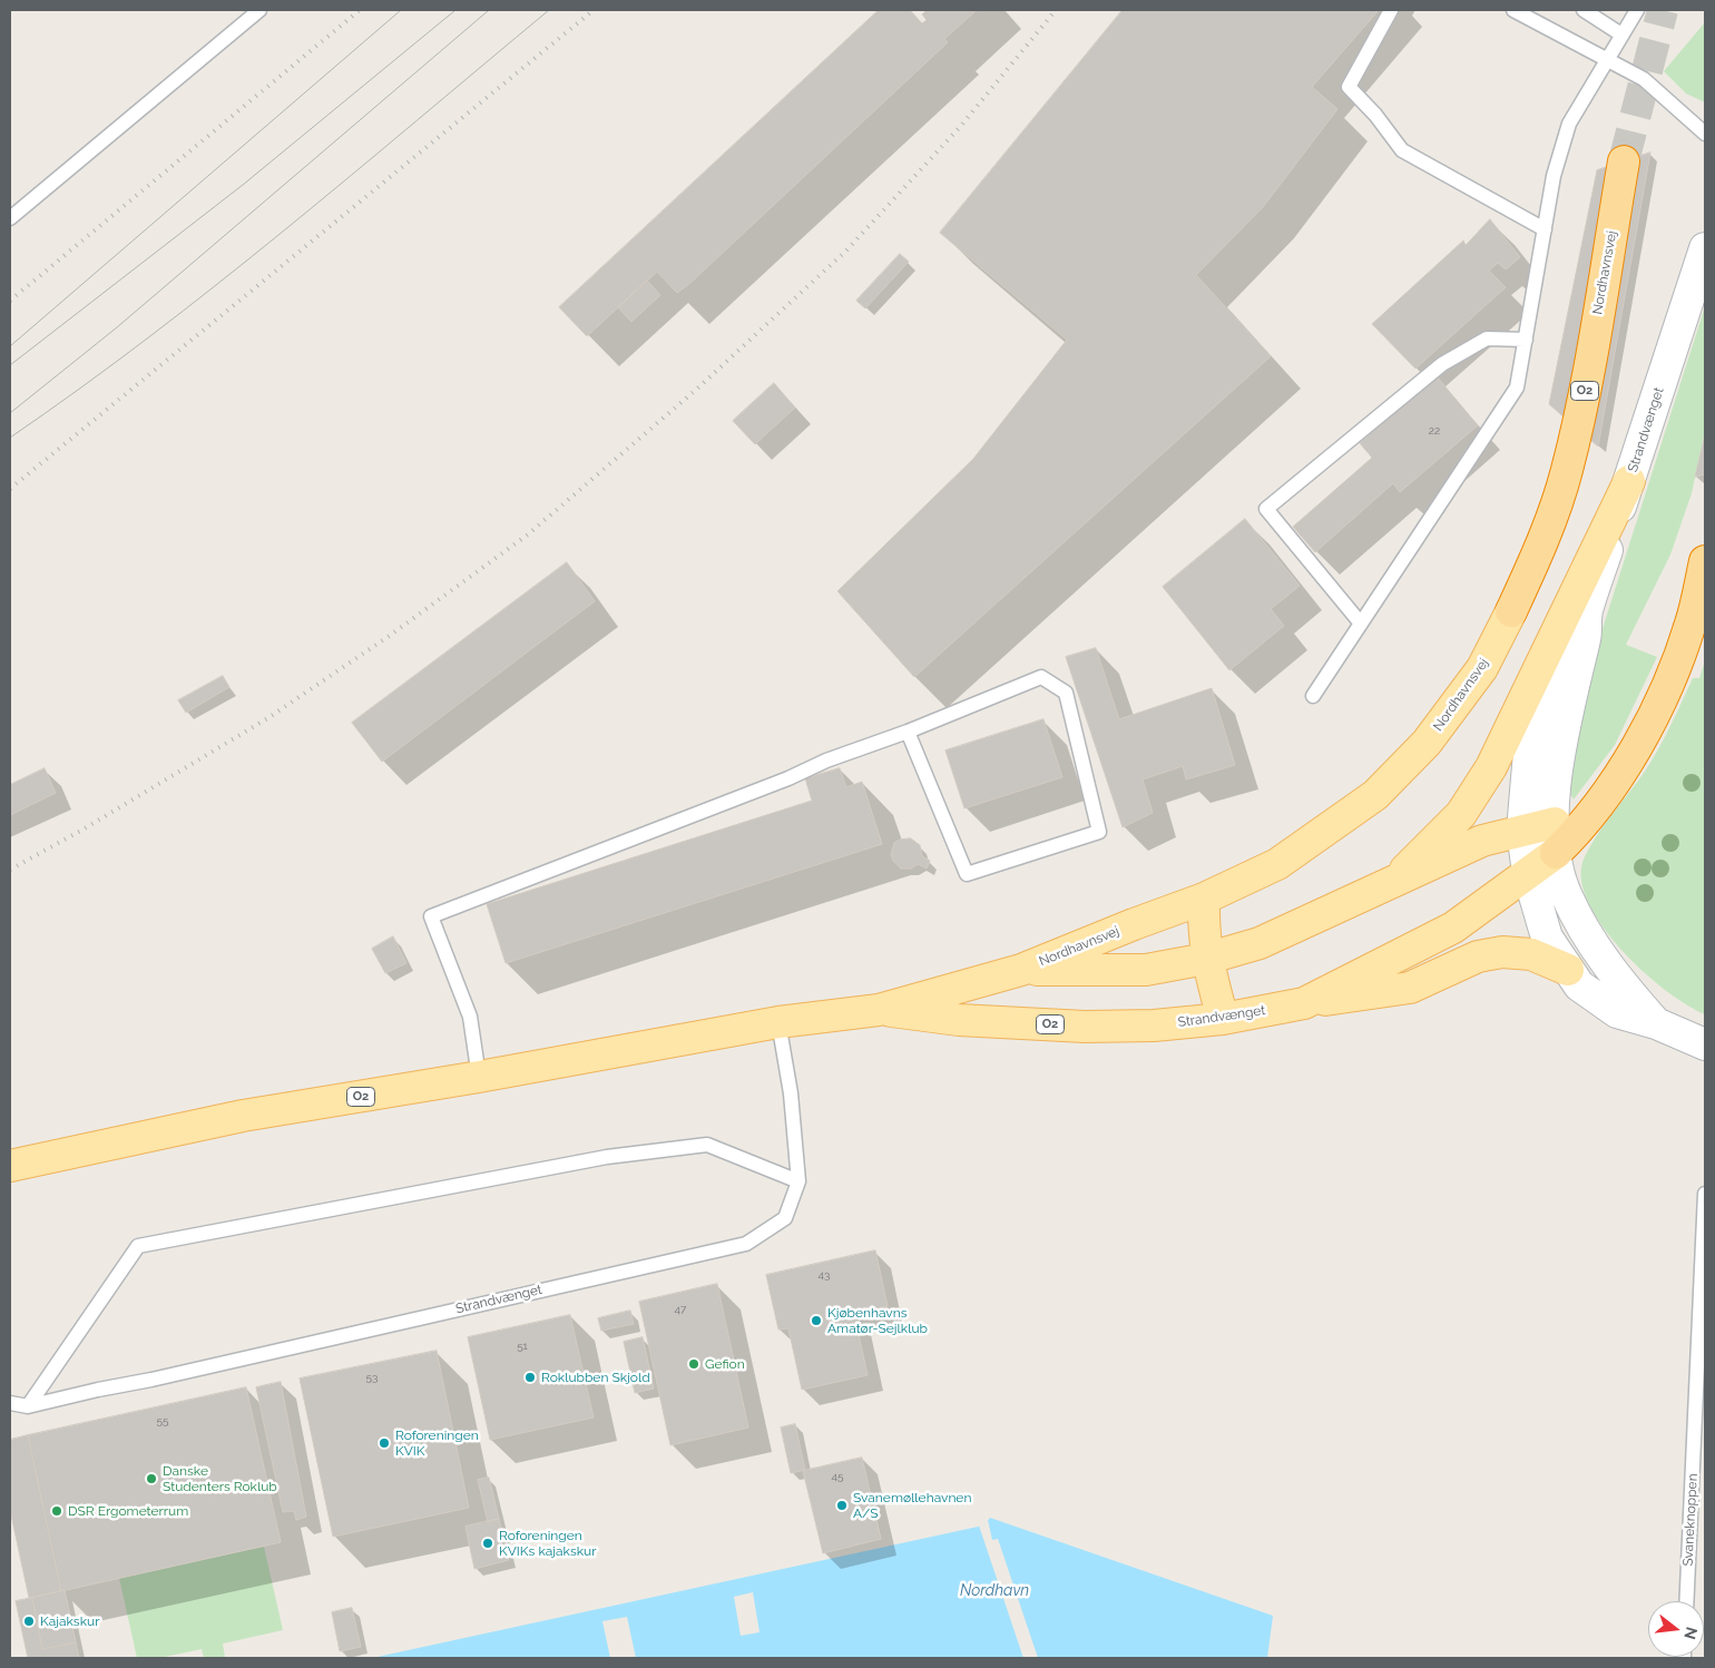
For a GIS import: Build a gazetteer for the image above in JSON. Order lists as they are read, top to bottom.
{
  "streets": {
    "highway": ["Nordhavnsvej", "O2"],
    "main road": ["Strandvænget"],
    "lane": ["Svaneknoppen"]
  },
  "crossings": [
    ["Nordhavnsvej", "Strandvænget"],
    ["O2", "Strandvænget"]
  ],
  "water": ["Nordhavn"],
  "places": [
    "Kjøbenhavns Amatør-Sejlklub",
    "Gefion",
    "Roklubben Skjold",
    "Roforeningen KVIK",
    "Danske Studenters Roklub",
    "Svanemøllehavnen A/S",
    "DSR Ergometerrum",
    "Roforeningen KVIKs kajakskur",
    "Kajakskur"
  ],
  "house_numbers": [
    "22",
    "43",
    "47",
    "51",
    "53",
    "55",
    "45"
  ],
  "north": "right"
}
